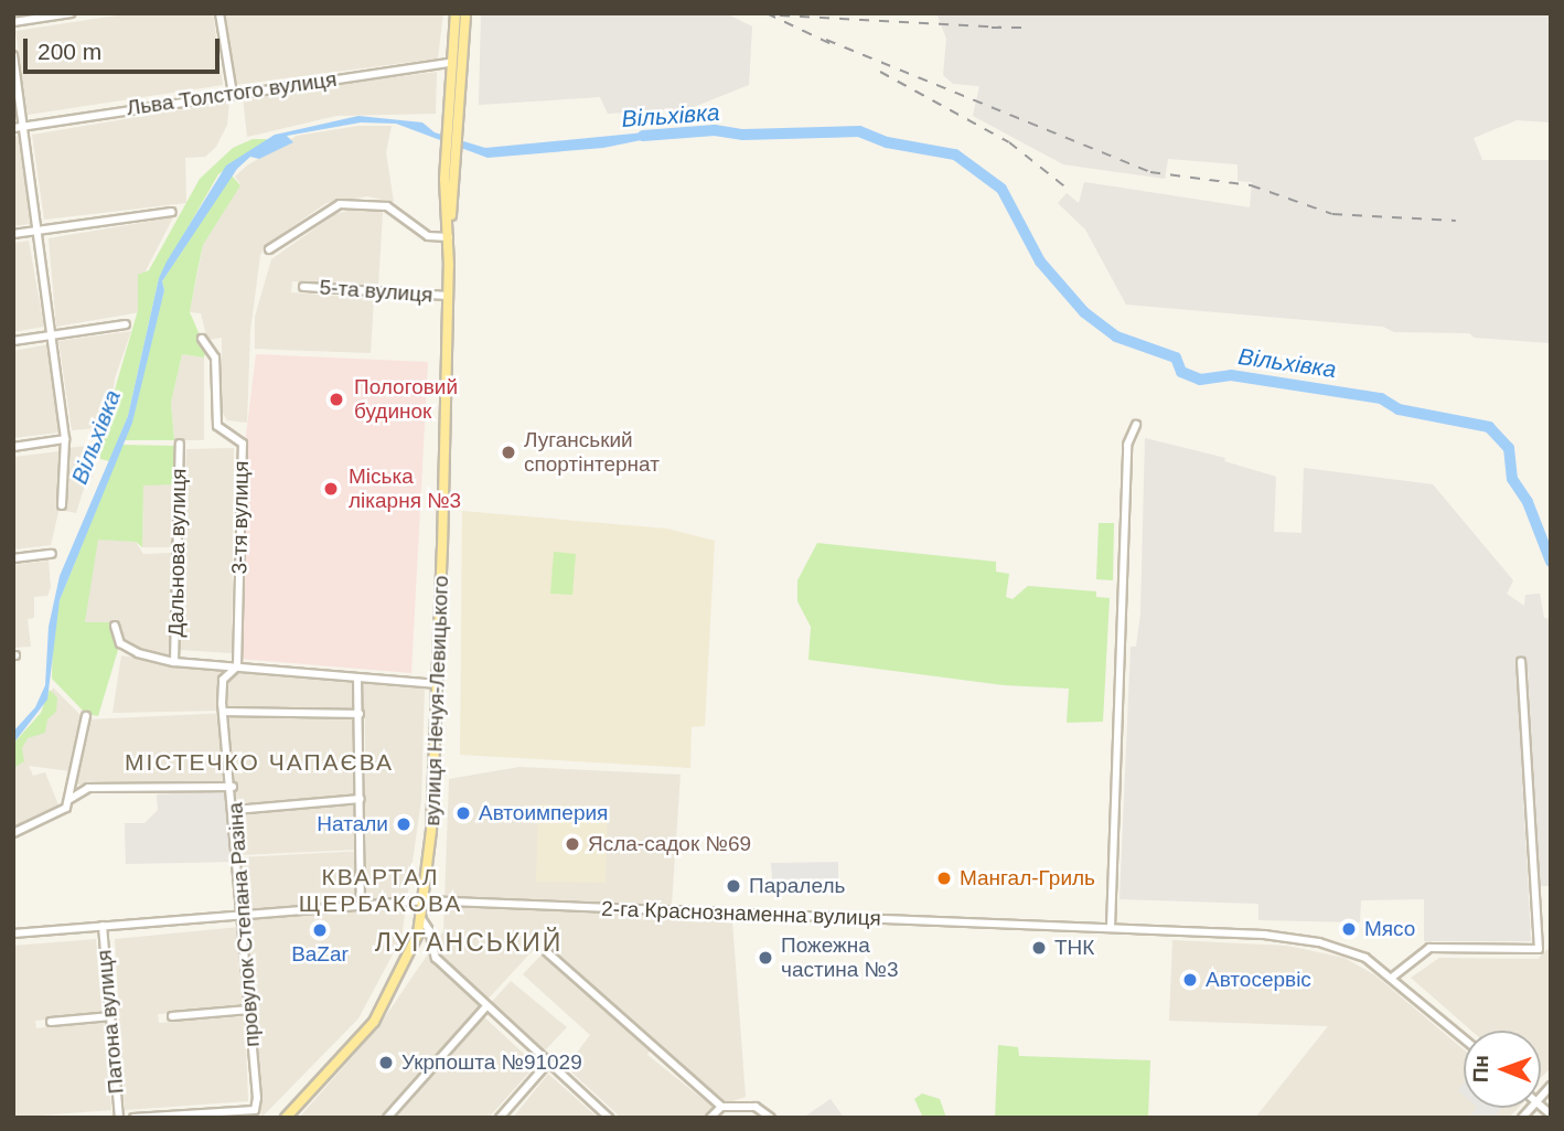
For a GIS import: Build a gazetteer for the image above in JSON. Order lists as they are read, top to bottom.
{
  "streets": {
    "main road": ["вулиця Нечуя-Левицького"],
    "street": [
      "Льва Толстого вулиця",
      "5-та вулиця",
      "3-тя вулиця",
      "Дальнова вулиця",
      "2-га Краснознаменна вулиця",
      "провулок Степана Разіна",
      "Патона вулиця"
    ]
  },
  "crossings": [
    ["Льва Толстого вулиця", "вулиця Нечуя-Левицького"],
    ["5-та вулиця", "вулиця Нечуя-Левицького"],
    ["3-тя вулиця", "провулок Степана Разіна"],
    ["вулиця Нечуя-Левицького", "2-га Краснознаменна вулиця"],
    ["2-га Краснознаменна вулиця", "провулок Степана Разіна"],
    ["2-га Краснознаменна вулиця", "Патона вулиця"]
  ],
  "districts": ["МІСТЕЧКО ЧАПАЄВА", "КВАРТАЛ ЩЕРБАКОВА", "ЛУГАНСЬКИЙ"],
  "water": ["Вільхівка"],
  "places": [
    "Пологовий будинок",
    "Луганський спортінтернат",
    "Міська лікарня №3",
    "Автоимперия",
    "Натали",
    "Ясла-садок №69",
    "Мангал-Гриль",
    "Паралель",
    "Мясо",
    "BaZar",
    "ТНК",
    "Пожежна частина №3",
    "Автосервіс",
    "Укрпошта №91029"
  ],
  "scale_bar": "200 m",
  "north": "left"
}
